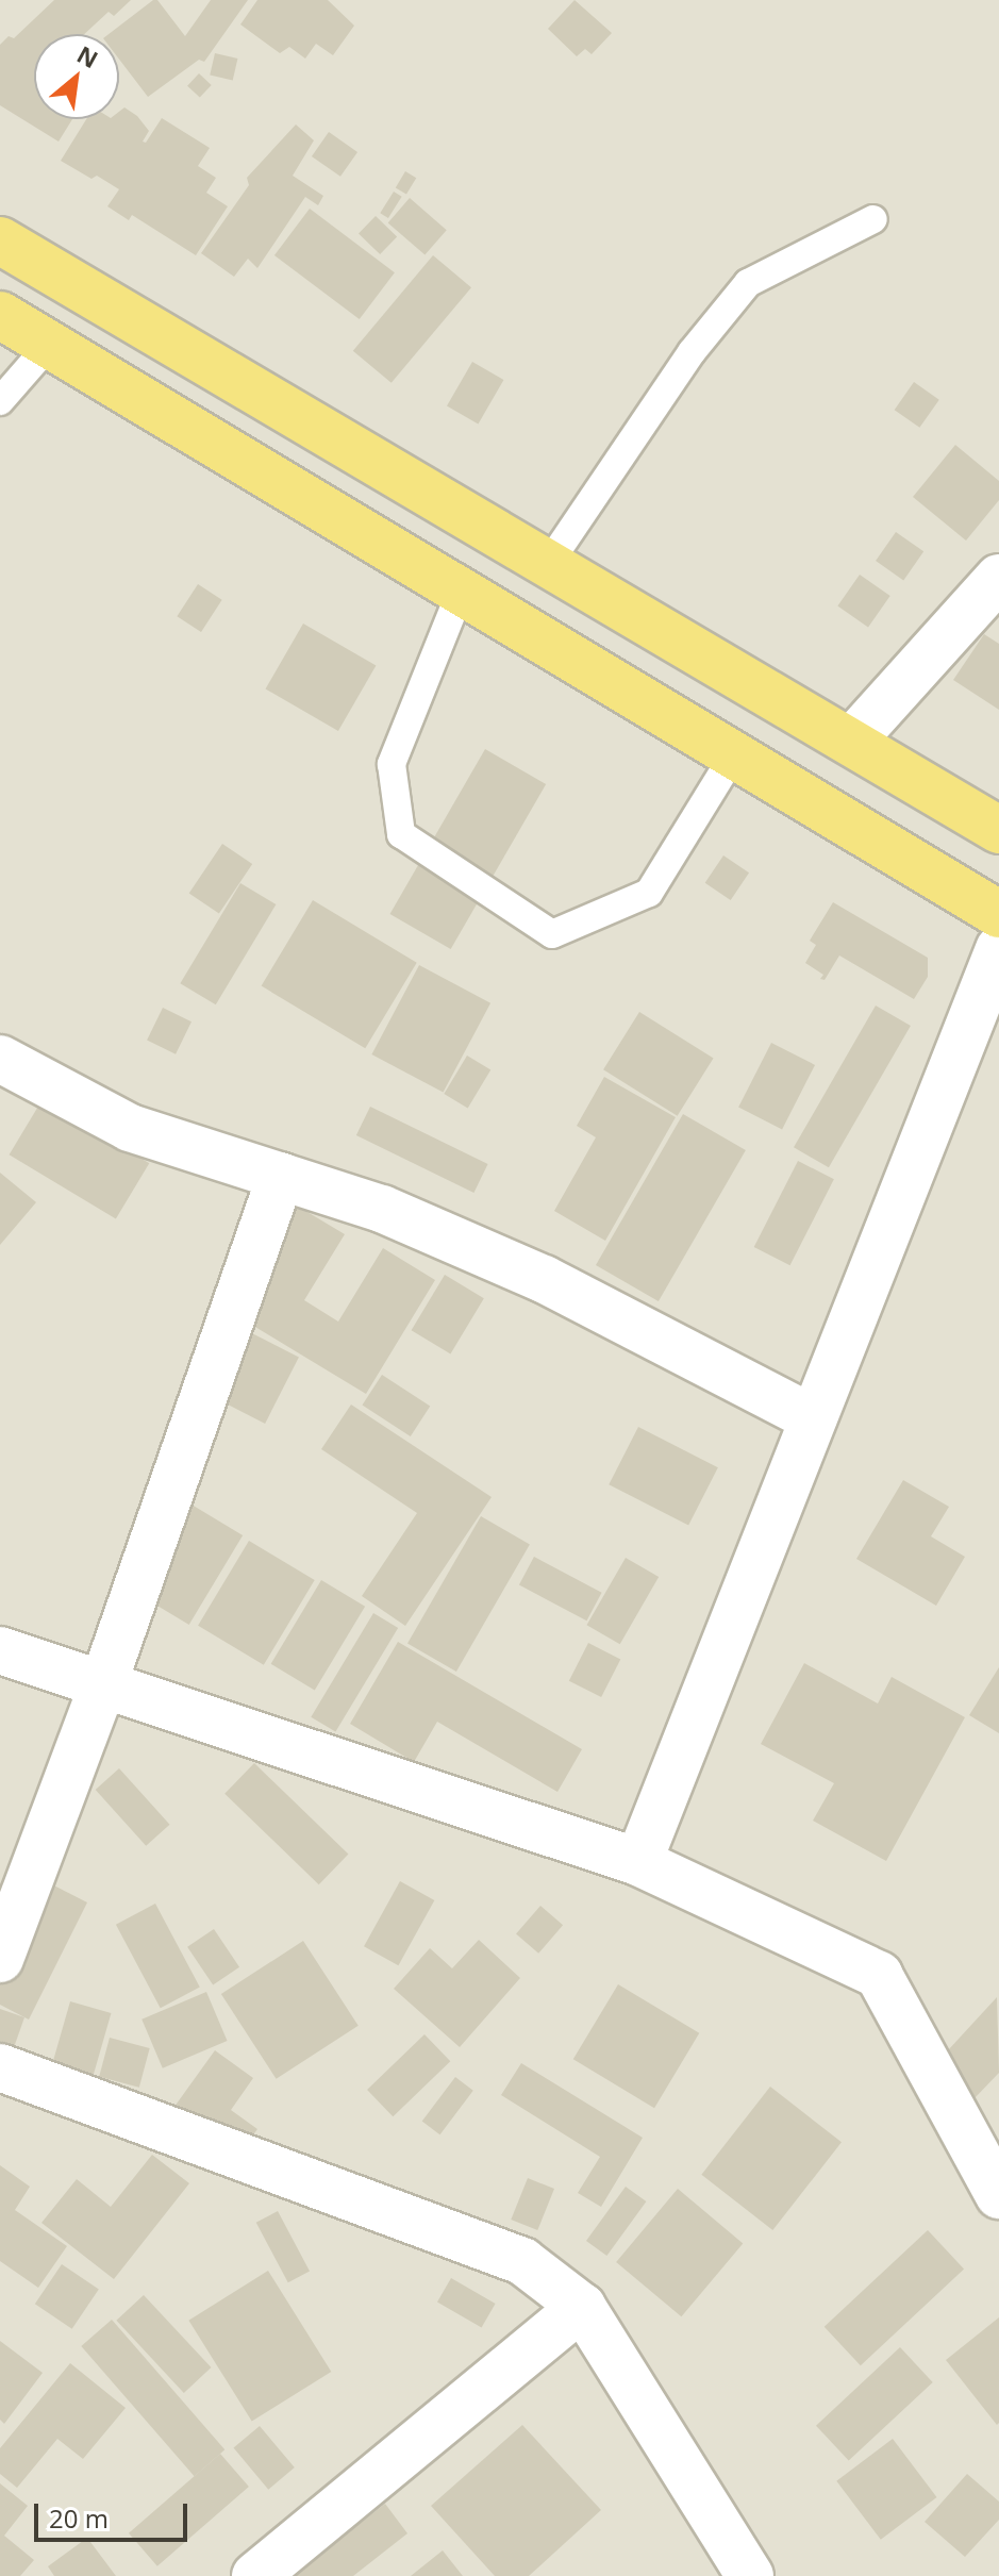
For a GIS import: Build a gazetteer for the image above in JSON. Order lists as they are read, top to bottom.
{
  "scale_bar": "20 m",
  "north": "top right"
}
